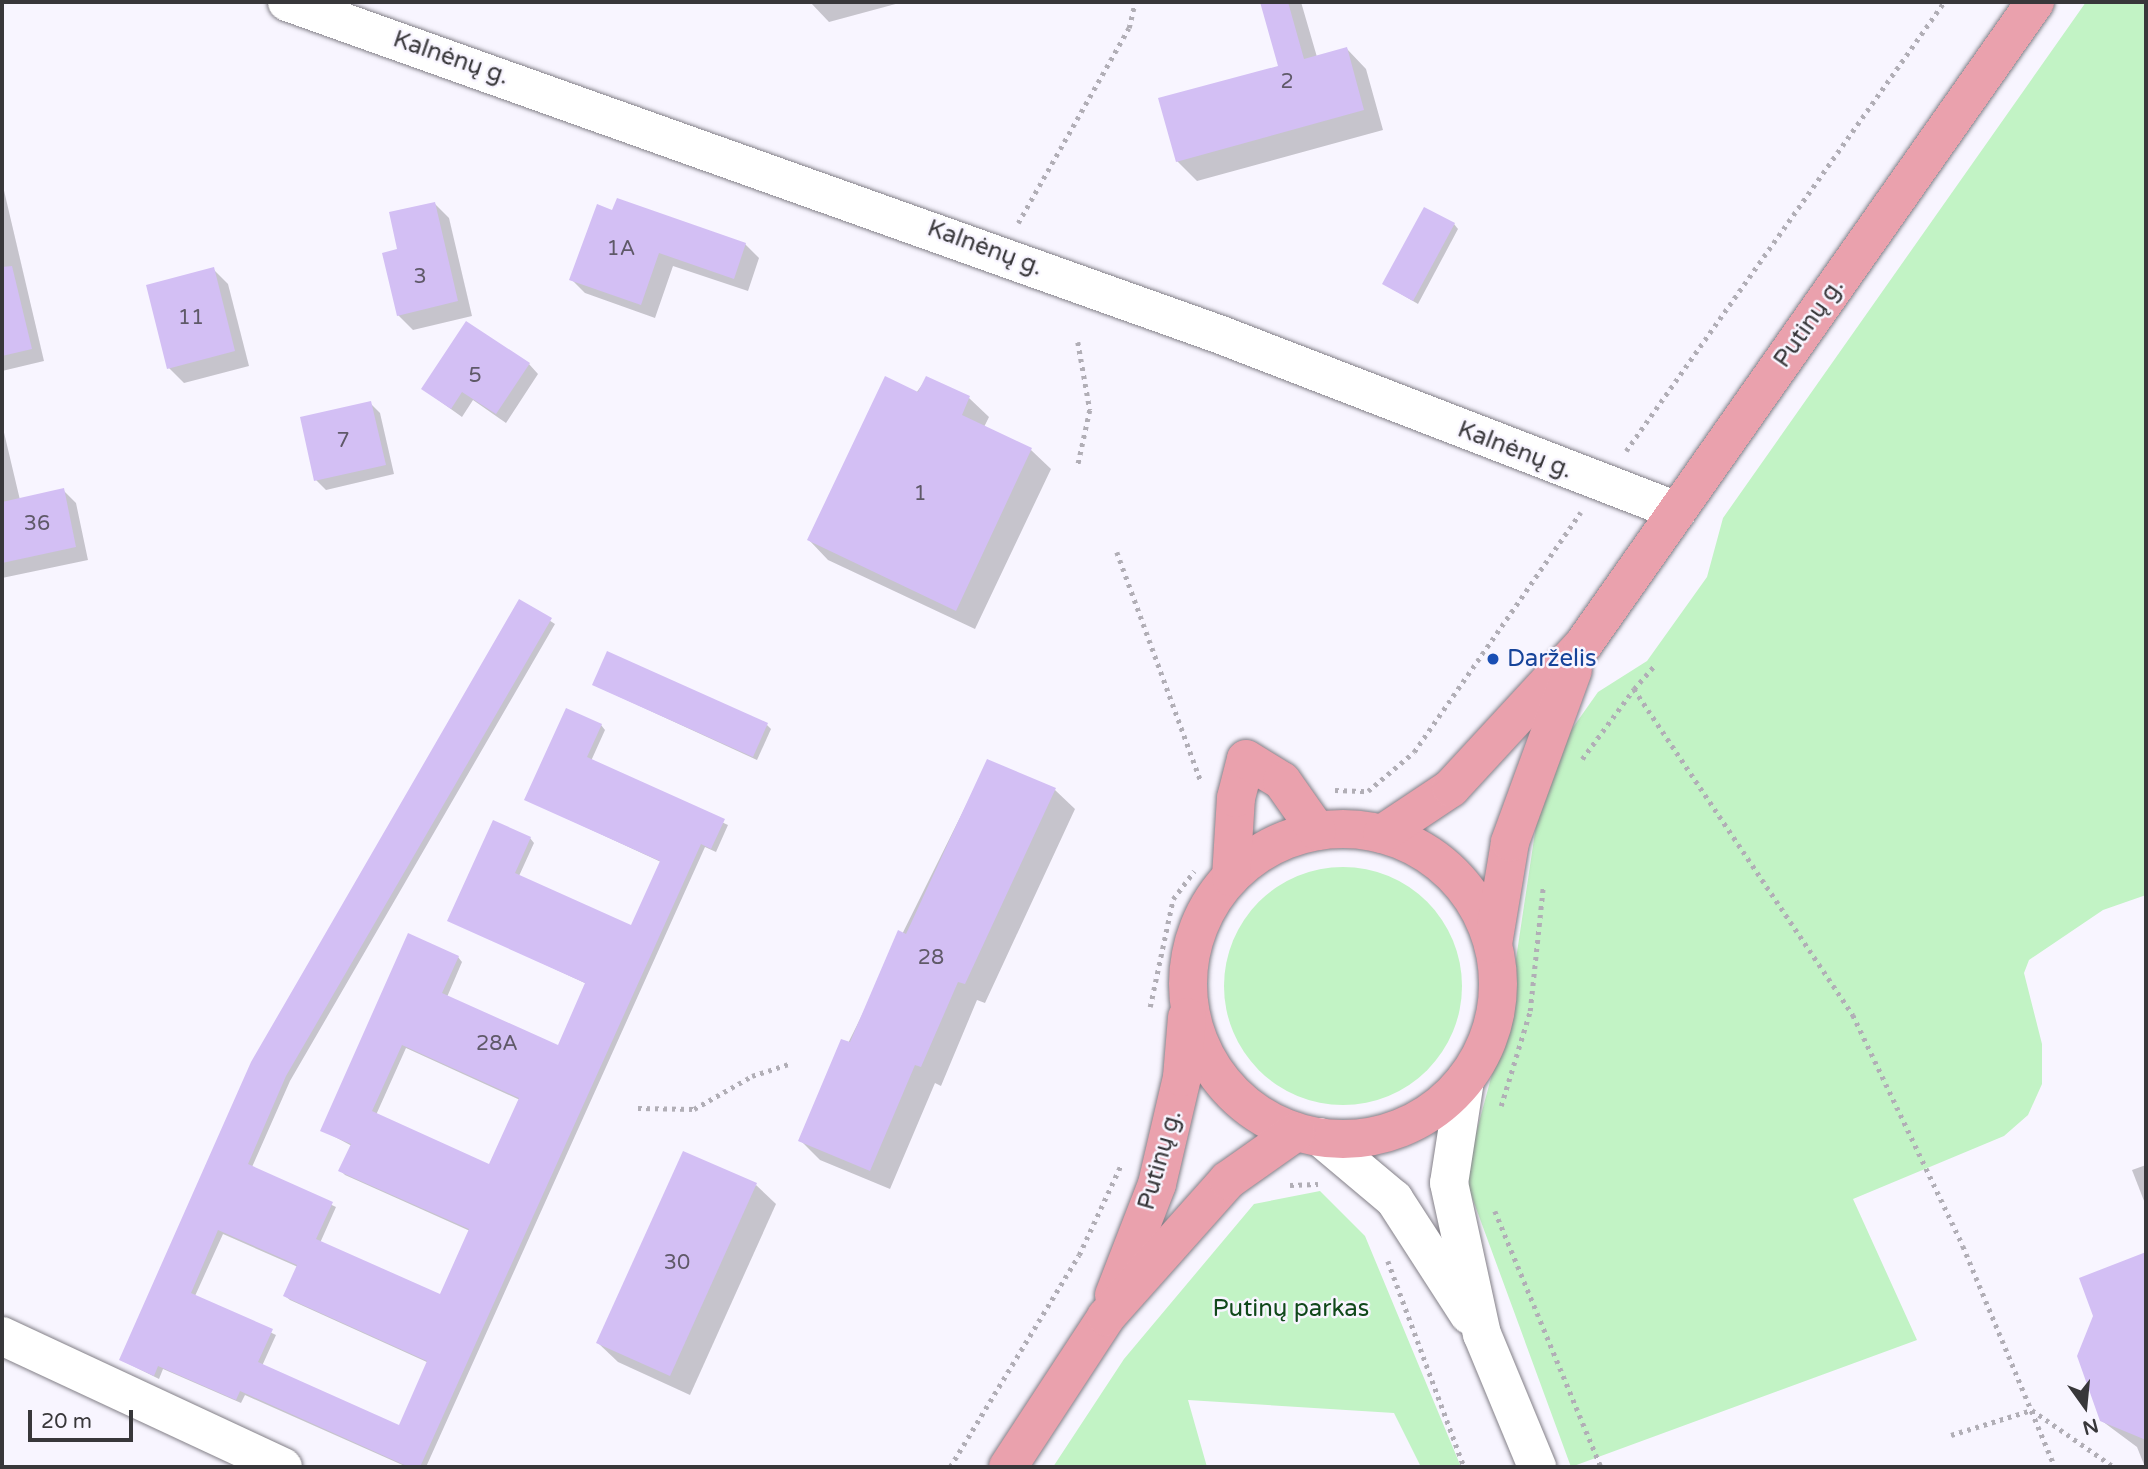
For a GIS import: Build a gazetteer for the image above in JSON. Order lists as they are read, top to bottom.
{
  "streets": {
    "main road": ["Putinų g."],
    "street": ["Kalnėnų g."]
  },
  "crossings": [
    ["Kalnėnų g.", "Putinų g."]
  ],
  "parks": ["Putinų parkas"],
  "places": ["Darželis"],
  "house_numbers": [
    "2",
    "1A",
    "3",
    "11",
    "5",
    "7",
    "1",
    "36",
    "28",
    "28A",
    "30"
  ],
  "scale_bar": "20 m",
  "north": "bottom"
}
